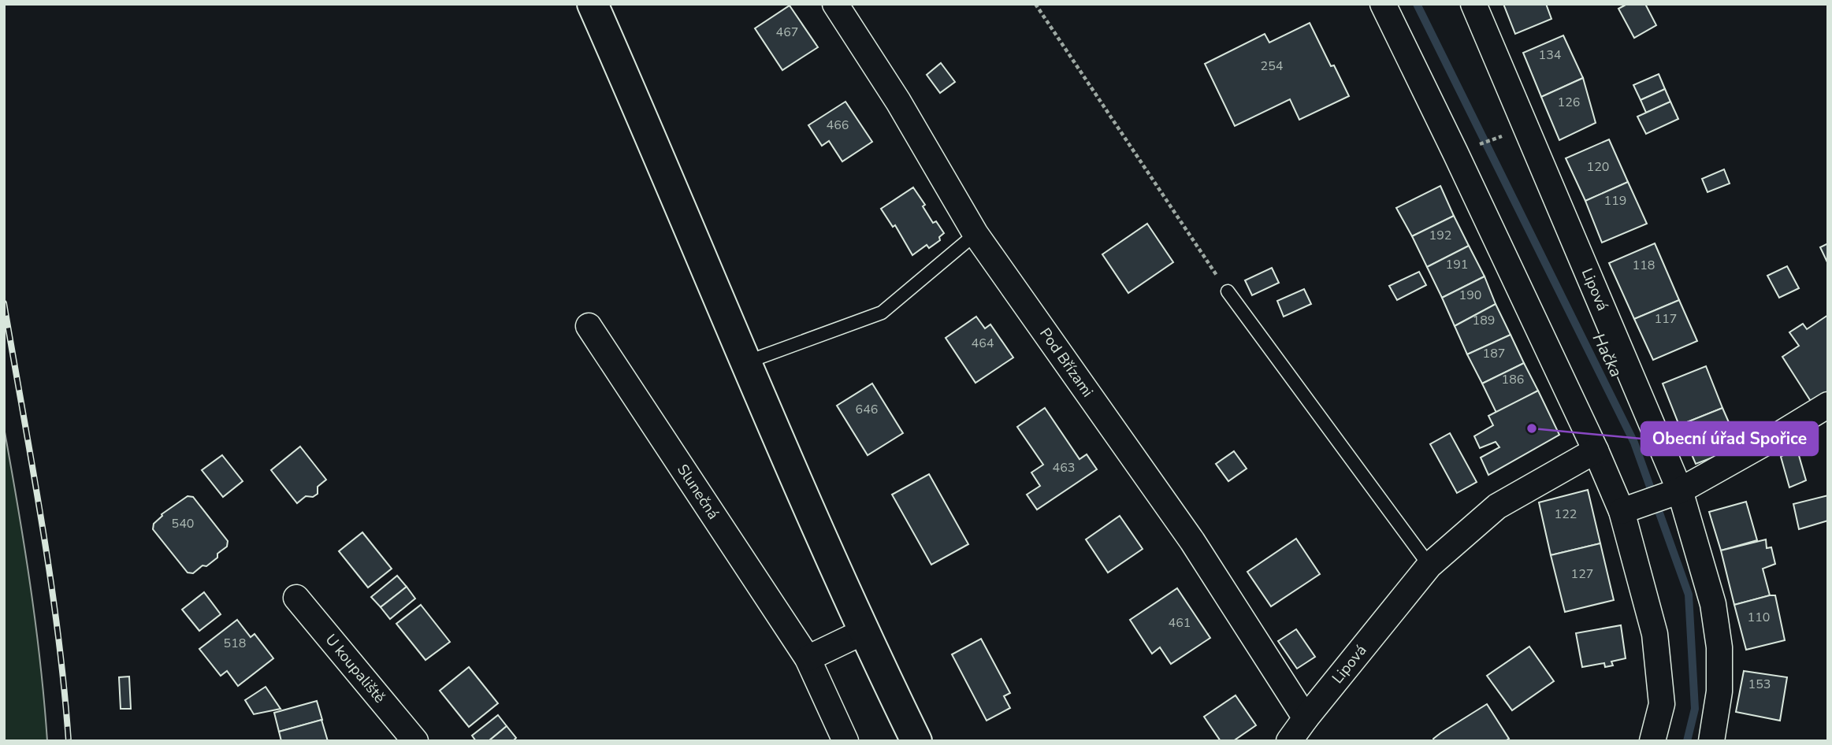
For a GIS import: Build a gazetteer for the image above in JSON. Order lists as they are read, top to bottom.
{
  "streets": {
    "street": [
      "Lipová",
      "Pod Břízami",
      "Slunečná",
      "U koupaliště"
    ]
  },
  "crossings": [
    ["Lipová", "Pod Břízami"]
  ],
  "water": ["Hačka"],
  "places": ["Obecní úřad Spořice"],
  "house_numbers": [
    "467",
    "134",
    "254",
    "126",
    "466",
    "120",
    "119",
    "192",
    "191",
    "118",
    "190",
    "117",
    "189",
    "464",
    "187",
    "186",
    "646",
    "463",
    "122",
    "540",
    "127",
    "110",
    "461",
    "518",
    "153"
  ]
}
